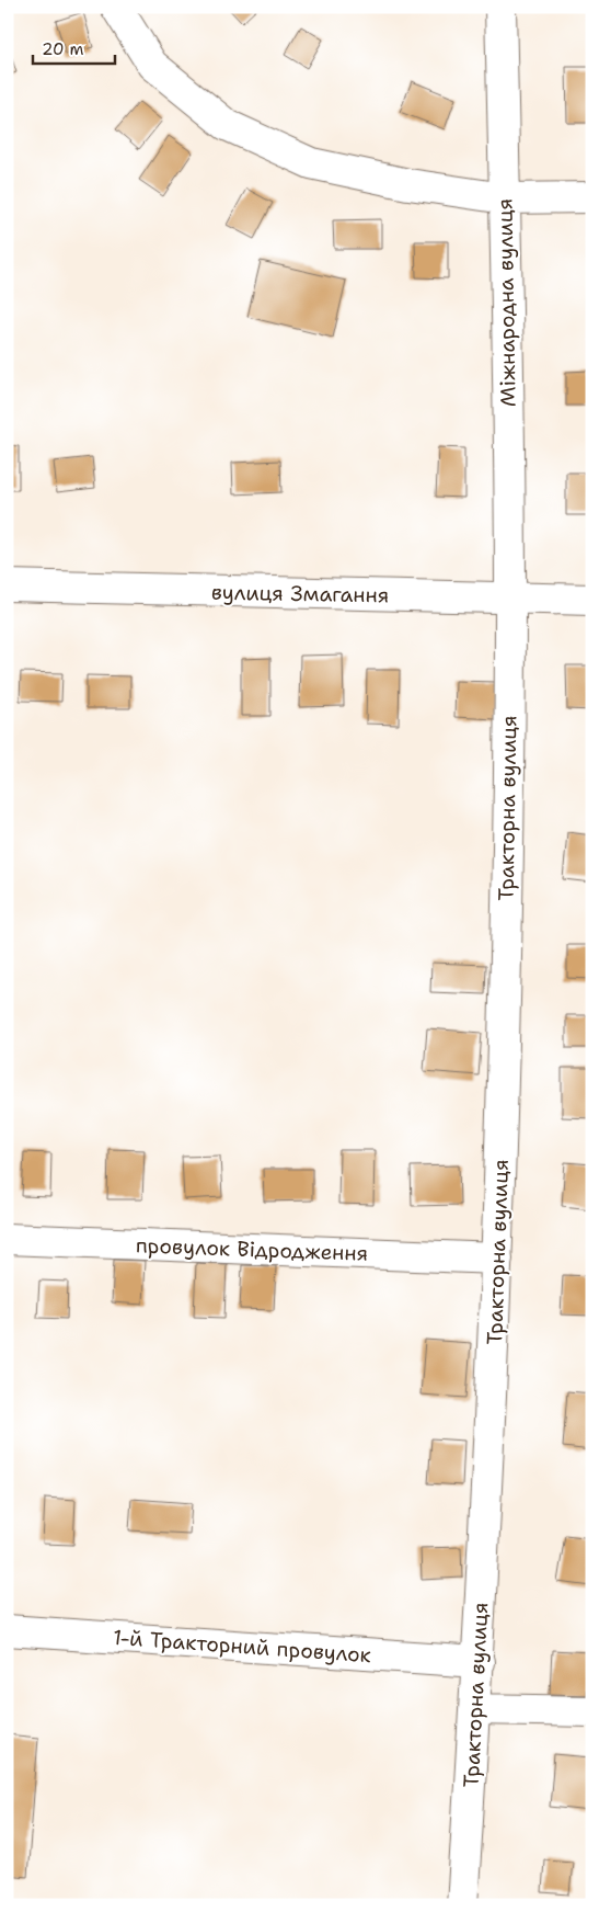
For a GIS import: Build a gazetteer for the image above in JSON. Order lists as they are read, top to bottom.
{
  "streets": {
    "street": [
      "Міжнародна вулиця",
      "вулиця Змагання",
      "Тракторна вулиця",
      "провулок Відродження",
      "1-й Тракторний провулок"
    ]
  },
  "crossings": [
    ["Міжнародна вулиця", "вулиця Змагання"],
    ["Міжнародна вулиця", "Тракторна вулиця"],
    ["вулиця Змагання", "Тракторна вулиця"],
    ["Тракторна вулиця", "провулок Відродження"],
    ["Тракторна вулиця", "1-й Тракторний провулок"]
  ],
  "scale_bar": "20 m"
}
